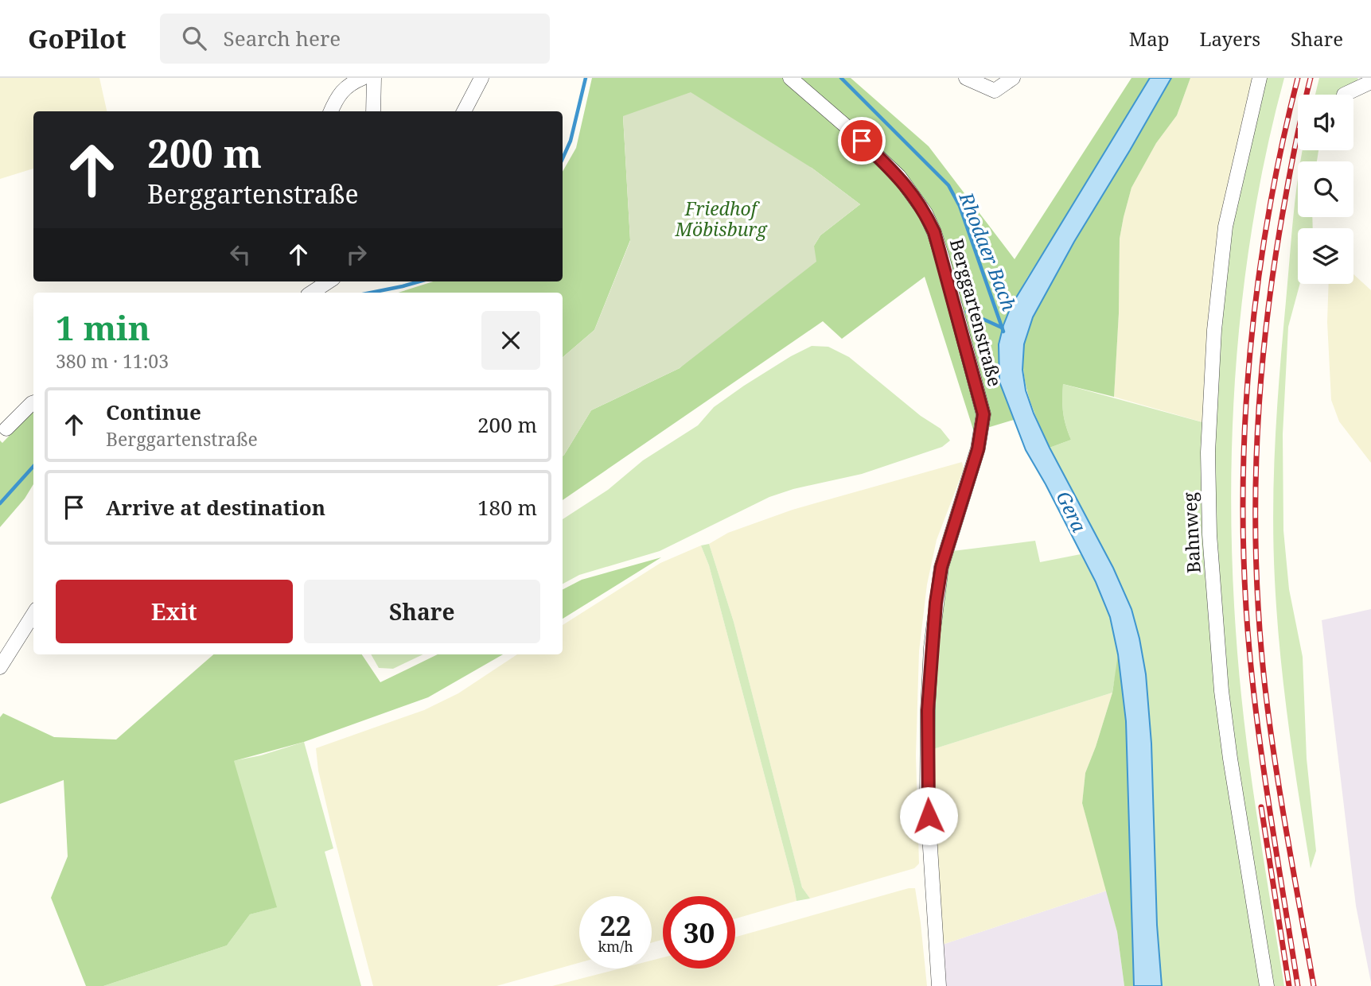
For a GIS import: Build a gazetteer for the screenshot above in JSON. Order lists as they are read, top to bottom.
{
  "streets": {
    "street": ["Berggartenstraße", "Bahnweg"]
  },
  "water": ["Rhodaer Bach", "Gera"],
  "parks": ["Friedhof Möbisburg"],
  "page": {
    "header": "GoPilot",
    "search": "Search here",
    "nav": ["Map", "Layers", "Share"],
    "turn": ["200 m", "Berggartenstraße"],
    "heading": ["1 min", "380 m · 11:03"],
    "list": [
      {
        "name": "Continue",
        "note": "Berggartenstraße",
        "value": "200 m"
      },
      {
        "name": "Arrive at destination",
        "value": "180 m"
      }
    ],
    "buttons": ["Exit", "Share"],
    "speed": "22 km/h",
    "limit": "30"
  }
}
